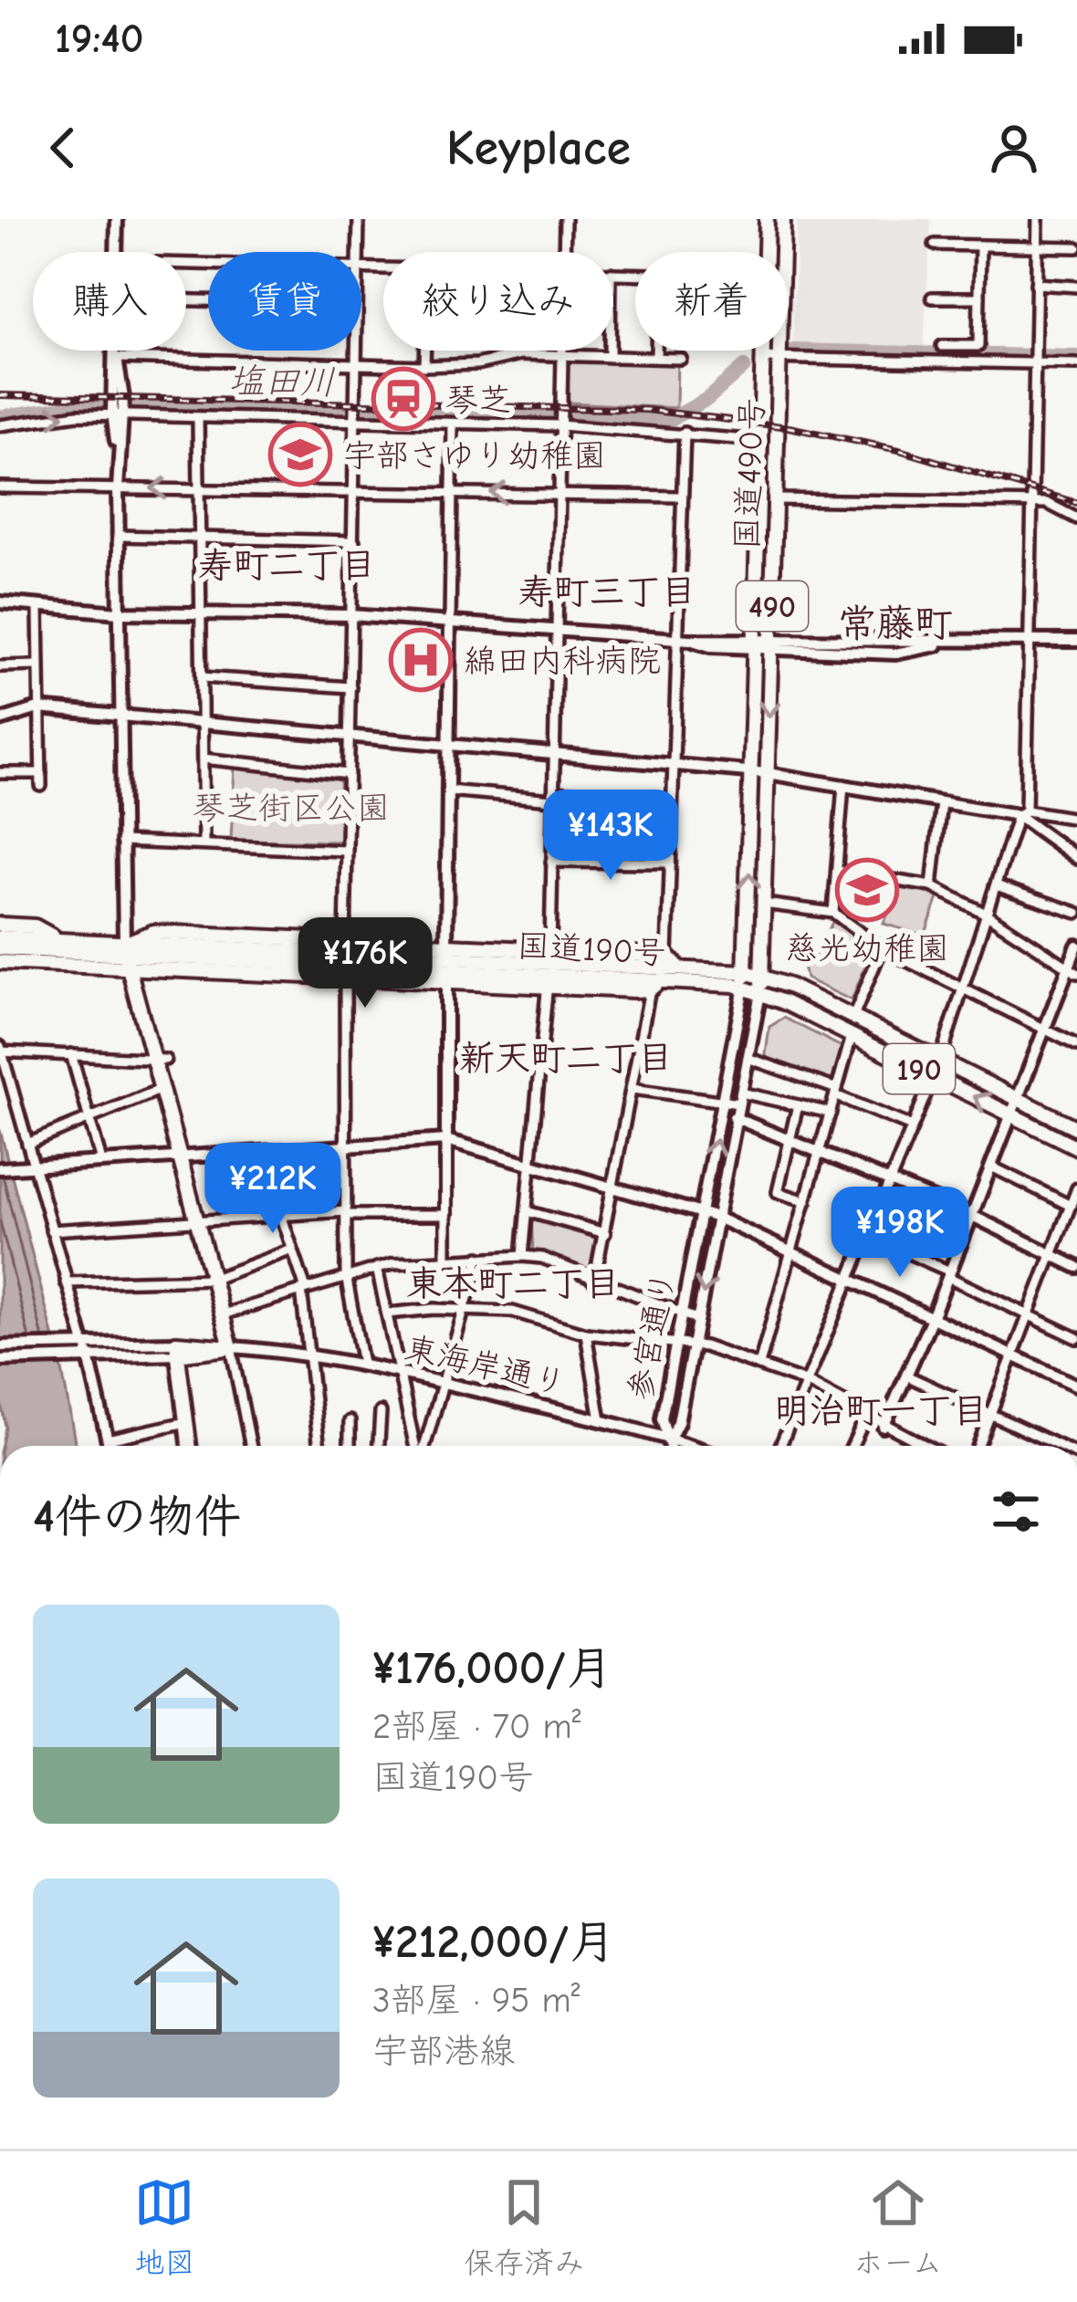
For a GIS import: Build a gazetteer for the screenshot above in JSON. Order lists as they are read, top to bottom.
{
  "streets": {
    "main road": [
      "国道490号",
      "490",
      "国道190号",
      "190"
    ],
    "street": ["参宮通り", "東海岸通り"]
  },
  "crossings": [
    ["国道490号", "国道190号"],
    ["国道490号", "参宮通り"],
    ["国道190号", "参宮通り"],
    ["参宮通り", "東海岸通り"]
  ],
  "districts": [
    "寿町二丁目",
    "寿町三丁目",
    "常藤町",
    "新天町二丁目",
    "東本町二丁目",
    "明治町一丁目"
  ],
  "water": ["塩田川"],
  "parks": ["琴芝街区公園"],
  "places": {
    "station": ["琴芝"],
    "school or university": ["宇部さゆり幼稚園", "慈光幼稚園"],
    "hospital": ["綿田内科病院"]
  },
  "page": {
    "status": "19:40",
    "header": "Keyplace",
    "chip": [
      "購入",
      "賃貸",
      "絞り込み",
      "新着"
    ],
    "price": [
      "¥143K",
      "¥176K",
      "¥212K",
      "¥198K"
    ],
    "heading": "4件の物件",
    "list": [
      {
        "name": "¥176,000/月",
        "note": "2部屋 · 70 m² · 国道190号"
      },
      {
        "name": "¥212,000/月",
        "note": "3部屋 · 95 m² · 宇部港線"
      }
    ],
    "tabs": ["地図", "保存済み", "ホーム"]
  }
}
